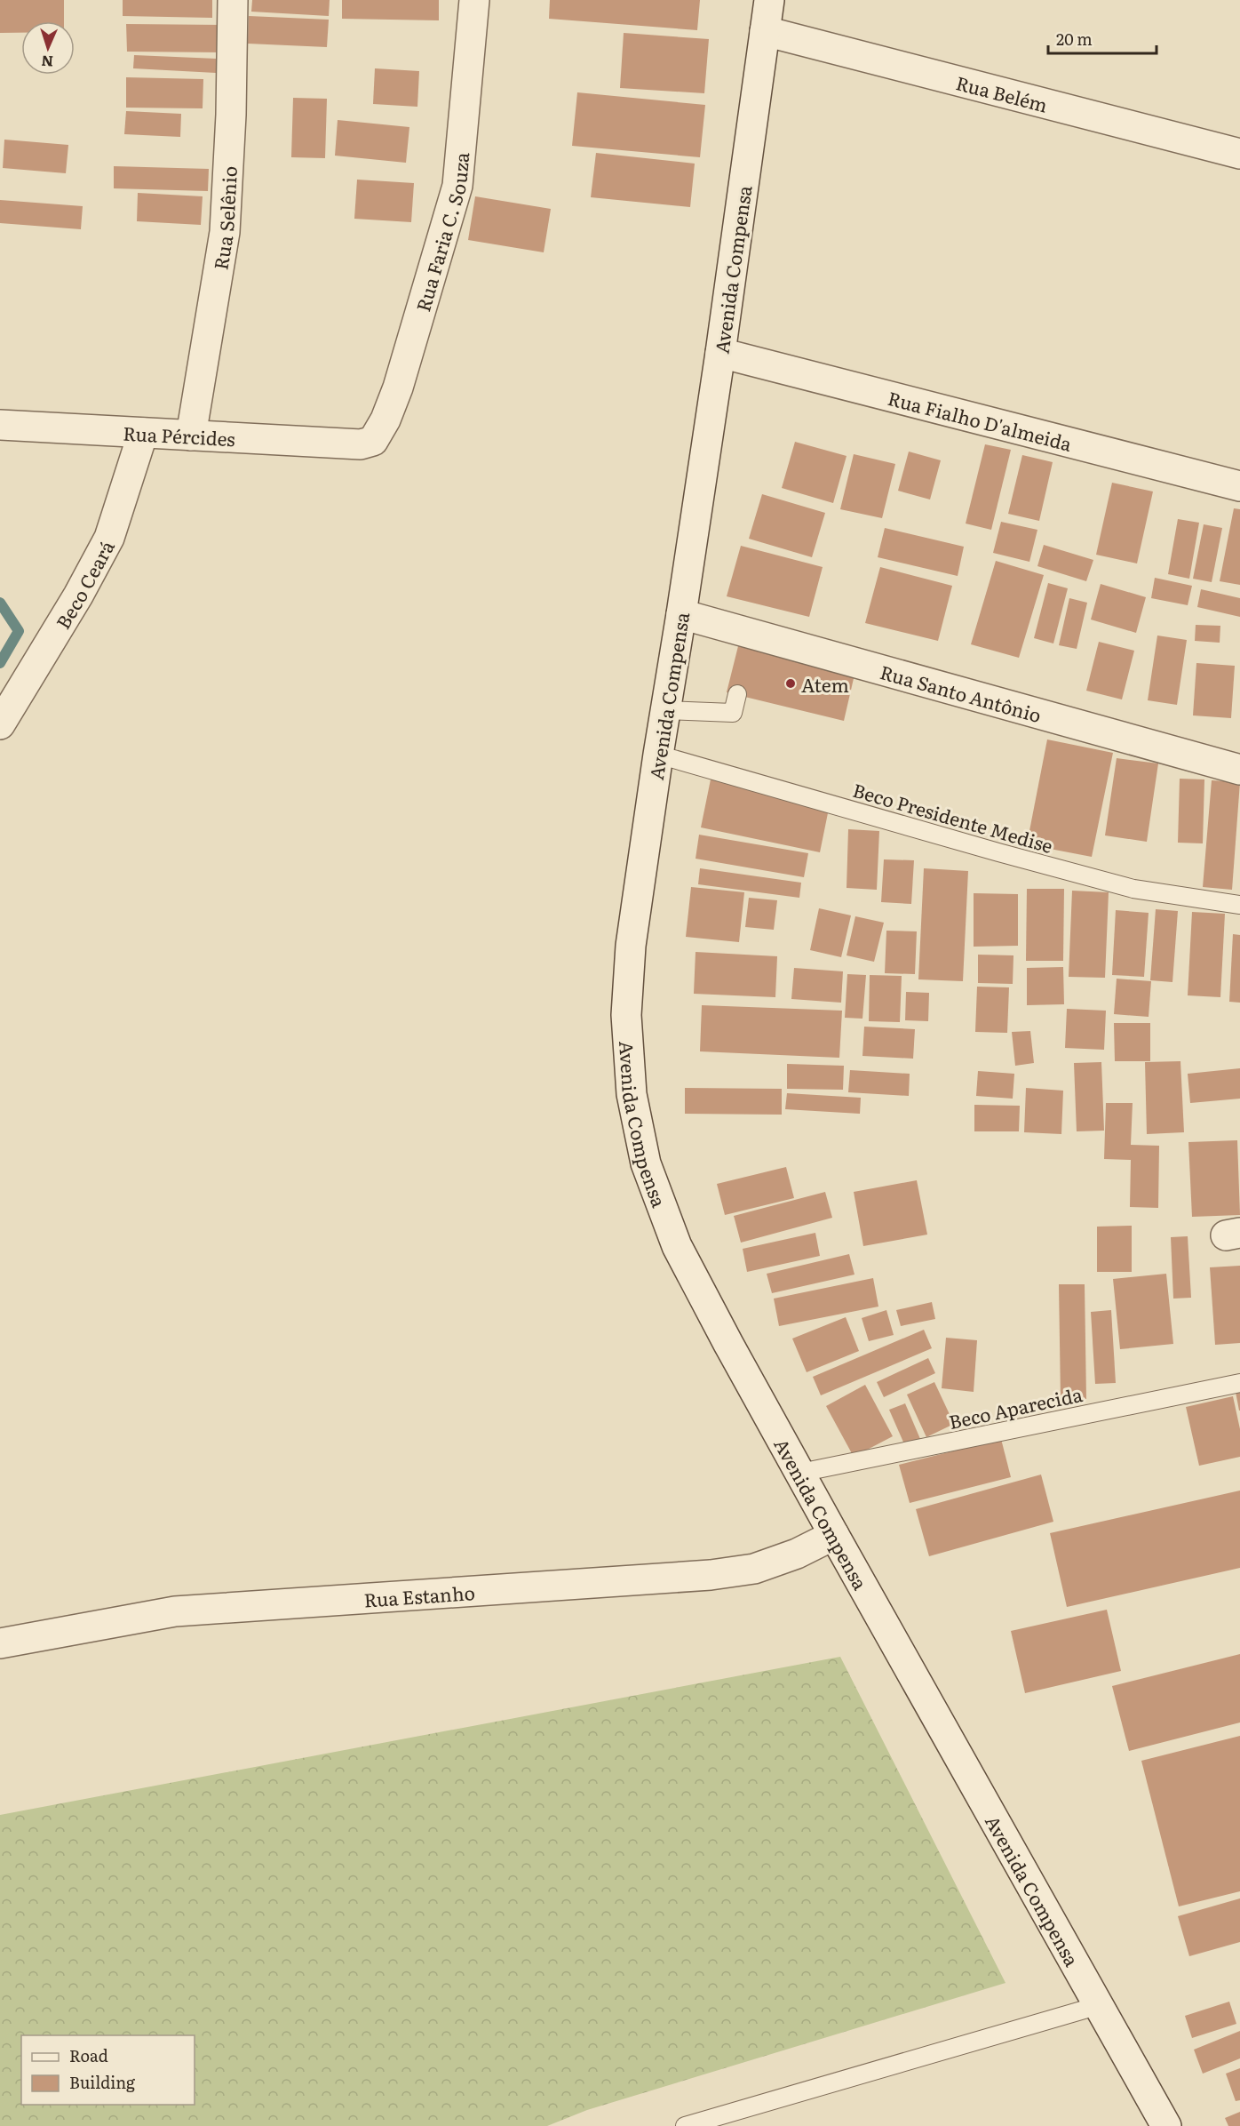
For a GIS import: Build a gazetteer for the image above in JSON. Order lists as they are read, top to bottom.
{
  "streets": {
    "street": [
      "Rua Belém",
      "Rua Selênio",
      "Rua Faria C. Souza",
      "Avenida Compensa",
      "Rua Fialho D'almeida",
      "Rua Pércides",
      "Beco Ceará",
      "Rua Santo Antônio",
      "Rua Estanho"
    ],
    "lane": ["Beco Presidente Medise", "Beco Aparecida"]
  },
  "crossings": [
    ["Rua Belém", "Avenida Compensa"],
    ["Rua Selênio", "Rua Pércides"],
    ["Rua Faria C. Souza", "Rua Pércides"],
    ["Avenida Compensa", "Rua Fialho D'almeida"],
    ["Avenida Compensa", "Rua Santo Antônio"],
    ["Avenida Compensa", "Beco Presidente Medise"],
    ["Avenida Compensa", "Beco Aparecida"],
    ["Avenida Compensa", "Rua Estanho"],
    ["Rua Pércides", "Beco Ceará"]
  ],
  "places": ["Atem"],
  "legend": ["Road", "Building"],
  "scale_bar": "20 m",
  "north": "bottom"
}
